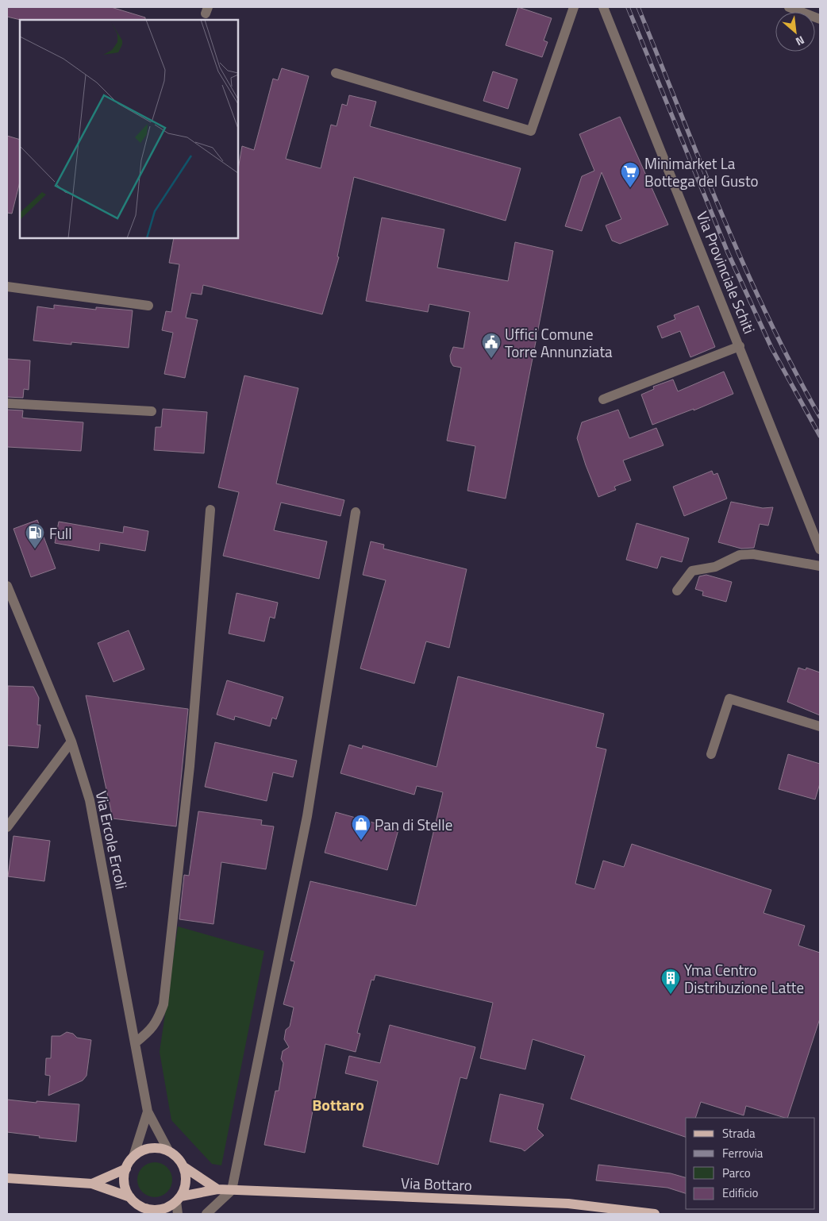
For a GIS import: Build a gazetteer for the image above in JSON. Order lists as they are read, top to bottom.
{
  "streets": {
    "main road": ["Via Bottaro"],
    "street": ["Via Provinciale Schiti", "Via Ercole Ercoli"]
  },
  "crossings": [
    ["Via Ercole Ercoli", "Via Bottaro"]
  ],
  "districts": ["Bottaro"],
  "places": {
    "supermarket": ["Minimarket La Bottega del Gusto"],
    "public building": ["Uffici Comune Torre Annunziata"],
    "fuel station": ["Full"],
    "shop": ["Pan di Stelle"],
    "building": ["Yma Centro Distribuzione Latte"]
  },
  "legend": [
    "Strada",
    "Ferrovia",
    "Parco",
    "Edificio"
  ],
  "north": "bottom right"
}
